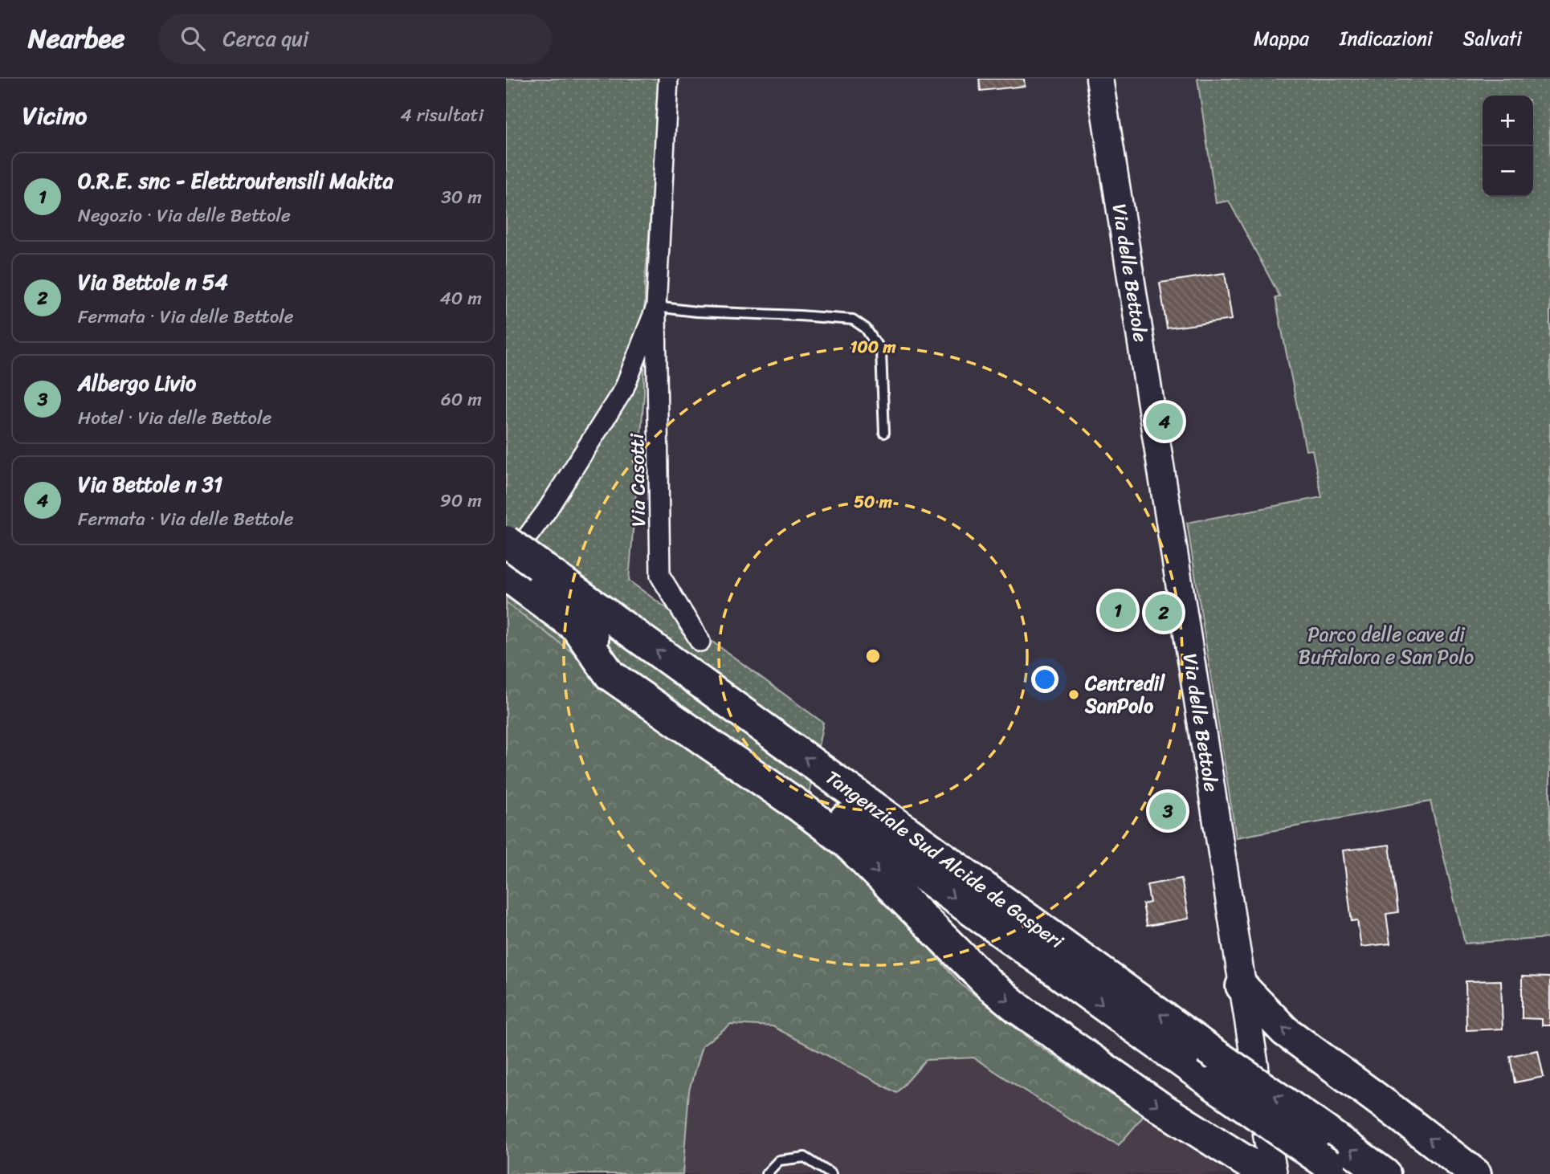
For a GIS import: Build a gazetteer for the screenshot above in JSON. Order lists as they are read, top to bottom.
{
  "streets": {
    "highway": ["Tangenziale Sud Alcide de Gasperi"],
    "main road": ["Via delle Bettole"],
    "street": ["Via Casotti"]
  },
  "crossings": [
    ["Via Casotti", "Tangenziale Sud Alcide de Gasperi"]
  ],
  "parks": ["Parco delle cave di Buffalora e San Polo"],
  "places": ["Centredil SanPolo"],
  "page": {
    "header": "Nearbee",
    "search": "Cerca qui",
    "nav": ["Mappa", "Indicazioni", "Salvati"],
    "heading": ["Vicino", "4 risultati"],
    "map_buttons": ["+", "−"],
    "list": [
      {
        "mark": "1",
        "name": "O.R.E. snc - Elettroutensili Makita",
        "note": "Negozio · Via delle Bettole",
        "value": "30 m"
      },
      {
        "mark": "2",
        "name": "Via Bettole n 54",
        "note": "Fermata · Via delle Bettole",
        "value": "40 m"
      },
      {
        "mark": "3",
        "name": "Albergo Livio",
        "note": "Hotel · Via delle Bettole",
        "value": "60 m"
      },
      {
        "mark": "4",
        "name": "Via Bettole n 31",
        "note": "Fermata · Via delle Bettole",
        "value": "90 m"
      }
    ],
    "pins": [
      "4",
      "1",
      "2",
      "3"
    ]
  },
  "rings": ["100 m", "50 m"]
}
